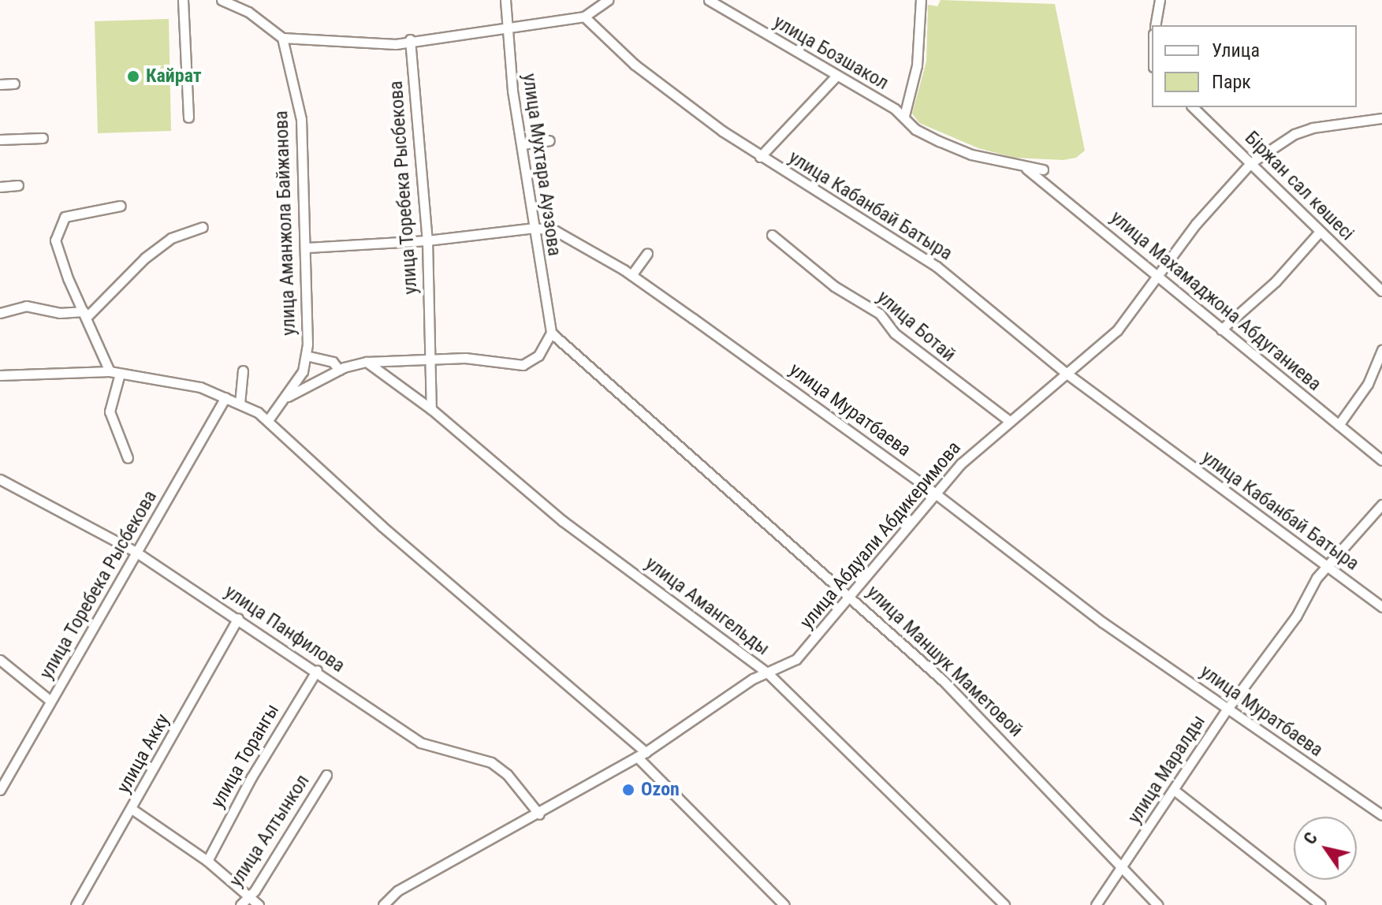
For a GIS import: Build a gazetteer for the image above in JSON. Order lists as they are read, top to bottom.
{
  "streets": {
    "street": [
      "улица Бозшакол",
      "улица Мухтара Ауэзова",
      "Біржан сал көшесі",
      "улица Торебека Рысбекова",
      "улица Кабанбай Батыра",
      "улица Аманжола Байжанова",
      "улица Махамаджона Абдуганиева",
      "улица Ботай",
      "улица Муратбаева",
      "улица Абдуали Абдикеримова",
      "улица Амангельды",
      "улица Панфилова",
      "улица Маншук Маметовой",
      "улица Акку",
      "улица Торангы",
      "улица Маралды",
      "улица Алтынкол"
    ]
  },
  "crossings": [
    ["улица Бозшакол", "улица Махамаджона Абдуганиева"],
    ["улица Мухтара Ауэзова", "улица Муратбаева"],
    ["улица Мухтара Ауэзова", "улица Маншук Маметовой"],
    ["Біржан сал көшесі", "улица Абдуали Абдикеримова"],
    ["улица Торебека Рысбекова", "улица Муратбаева"],
    ["улица Торебека Рысбекова", "улица Амангельды"],
    ["улица Торебека Рысбекова", "улица Панфилова"],
    ["улица Кабанбай Батыра", "улица Абдуали Абдикеримова"],
    ["улица Кабанбай Батыра", "улица Маралды"],
    ["улица Аманжола Байжанова", "улица Муратбаева"],
    ["улица Махамаджона Абдуганиева", "улица Абдуали Абдикеримова"],
    ["улица Ботай", "улица Абдуали Абдикеримова"],
    ["улица Муратбаева", "улица Абдуали Абдикеримова"],
    ["улица Муратбаева", "улица Маралды"],
    ["улица Абдуали Абдикеримова", "улица Амангельды"],
    ["улица Абдуали Абдикеримова", "улица Панфилова"],
    ["улица Абдуали Абдикеримова", "улица Маншук Маметовой"],
    ["улица Панфилова", "улица Акку"],
    ["улица Панфилова", "улица Торангы"],
    ["улица Маншук Маметовой", "улица Маралды"]
  ],
  "places": ["Кайрат", "Ozon"],
  "legend": ["Улица", "Парк"],
  "north": "top left"
}
